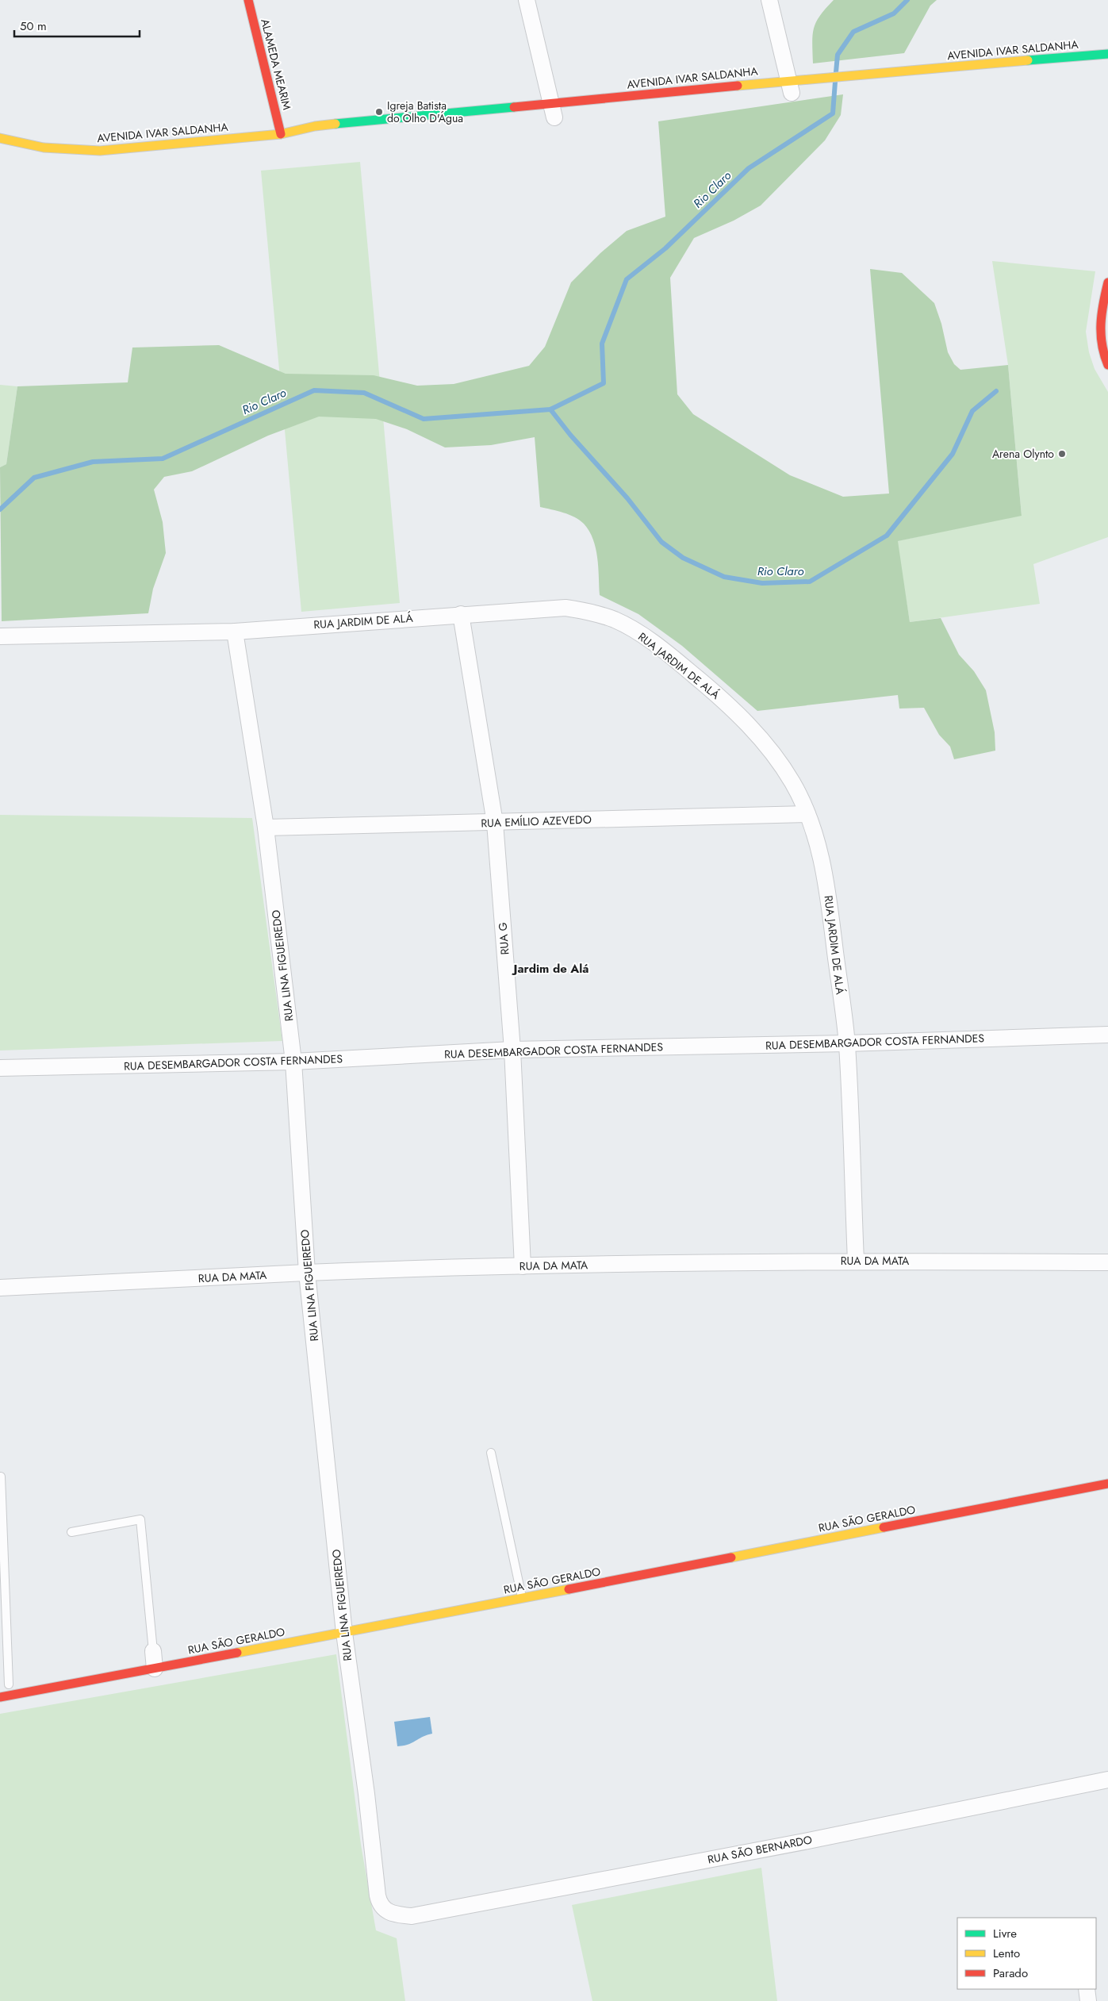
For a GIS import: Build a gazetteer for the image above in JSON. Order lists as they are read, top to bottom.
{
  "streets": {
    "street": [
      "AVENIDA IVAR SALDANHA",
      "ALAMEDA MEARIM",
      "RUA JARDIM DE ALÁ",
      "RUA EMÍLIO AZEVEDO",
      "RUA G",
      "RUA LINA FIGUEIREDO",
      "RUA DESEMBARGADOR COSTA FERNANDES",
      "RUA DA MATA",
      "RUA SÃO GERALDO",
      "RUA SÃO BERNARDO"
    ]
  },
  "crossings": [
    ["AVENIDA IVAR SALDANHA", "ALAMEDA MEARIM"],
    ["RUA JARDIM DE ALÁ", "RUA EMÍLIO AZEVEDO"],
    ["RUA JARDIM DE ALÁ", "RUA G"],
    ["RUA JARDIM DE ALÁ", "RUA LINA FIGUEIREDO"],
    ["RUA JARDIM DE ALÁ", "RUA DESEMBARGADOR COSTA FERNANDES"],
    ["RUA JARDIM DE ALÁ", "RUA DA MATA"],
    ["RUA EMÍLIO AZEVEDO", "RUA G"],
    ["RUA EMÍLIO AZEVEDO", "RUA LINA FIGUEIREDO"],
    ["RUA G", "RUA DESEMBARGADOR COSTA FERNANDES"],
    ["RUA G", "RUA DA MATA"],
    ["RUA LINA FIGUEIREDO", "RUA DESEMBARGADOR COSTA FERNANDES"],
    ["RUA LINA FIGUEIREDO", "RUA DA MATA"],
    ["RUA LINA FIGUEIREDO", "RUA SÃO GERALDO"],
    ["RUA LINA FIGUEIREDO", "RUA SÃO BERNARDO"]
  ],
  "districts": ["Jardim de Alá"],
  "water": ["Rio Claro"],
  "places": ["Igreja Batista do Olho D'Água", "Arena Olynto"],
  "legend": ["Livre", "Lento", "Parado"],
  "scale_bar": "50 m"
}
